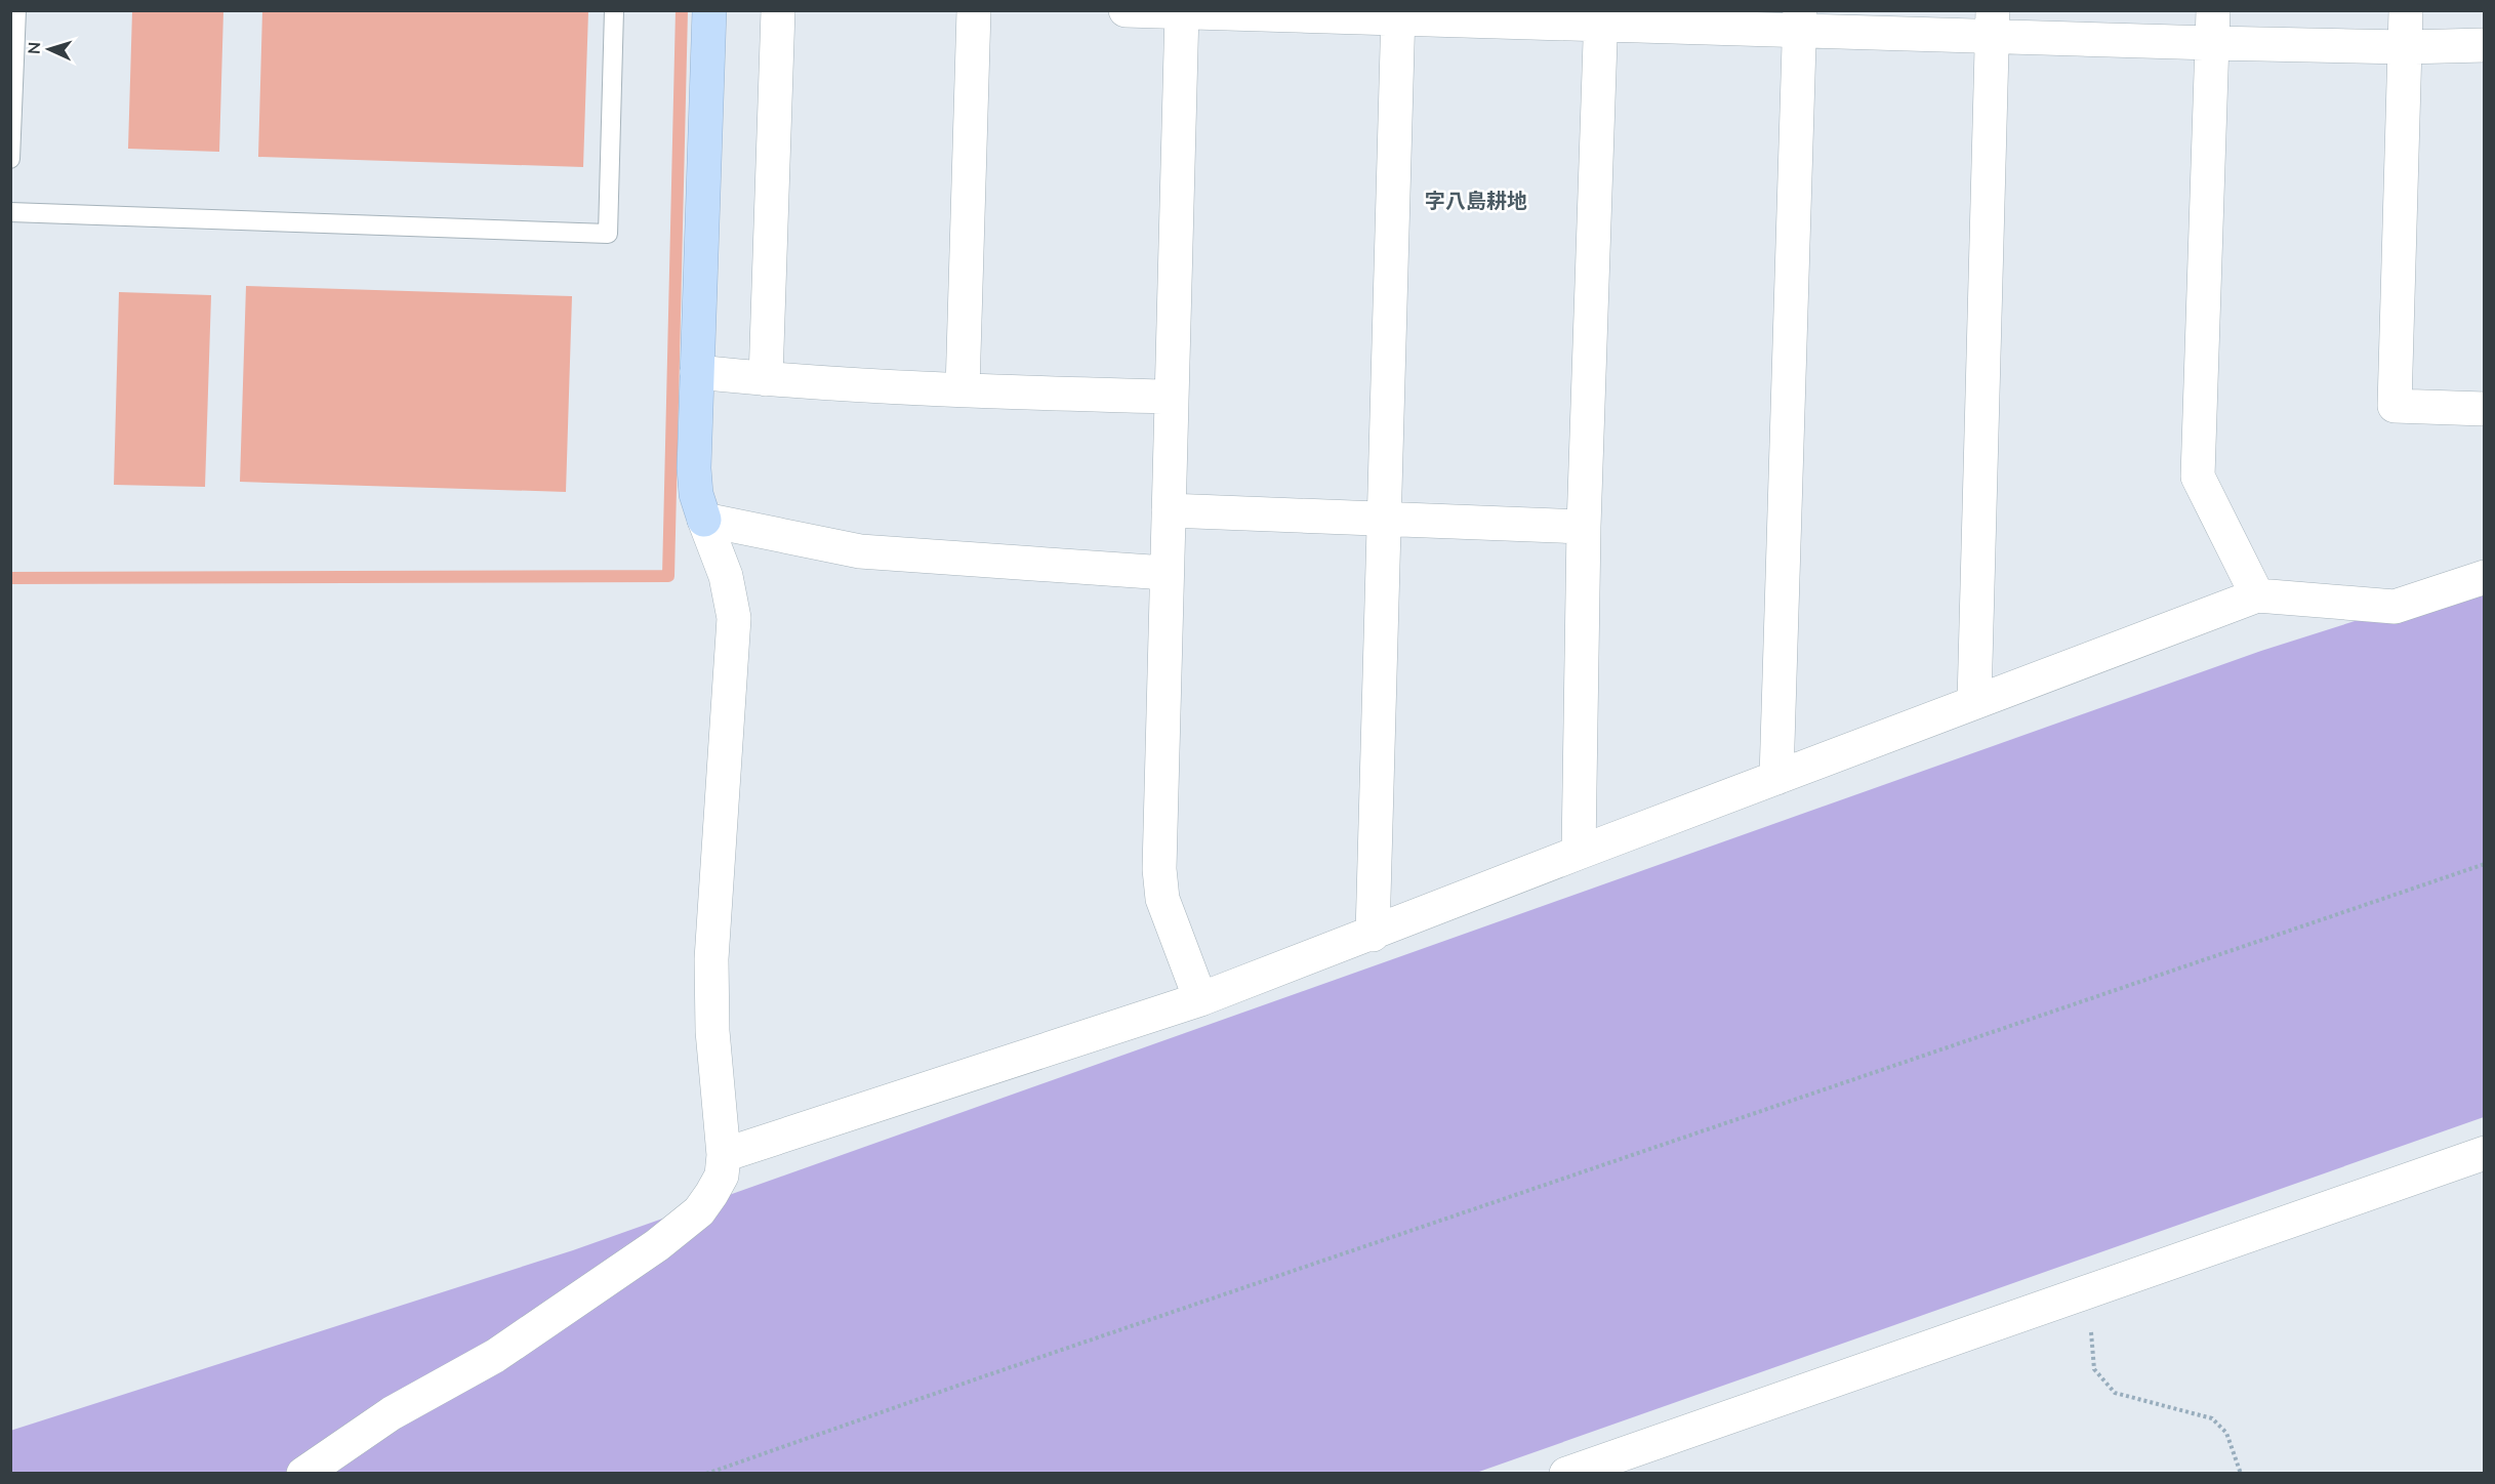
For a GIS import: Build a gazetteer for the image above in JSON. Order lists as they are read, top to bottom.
{
  "districts": ["字八島耕地"],
  "north": "left"
}
